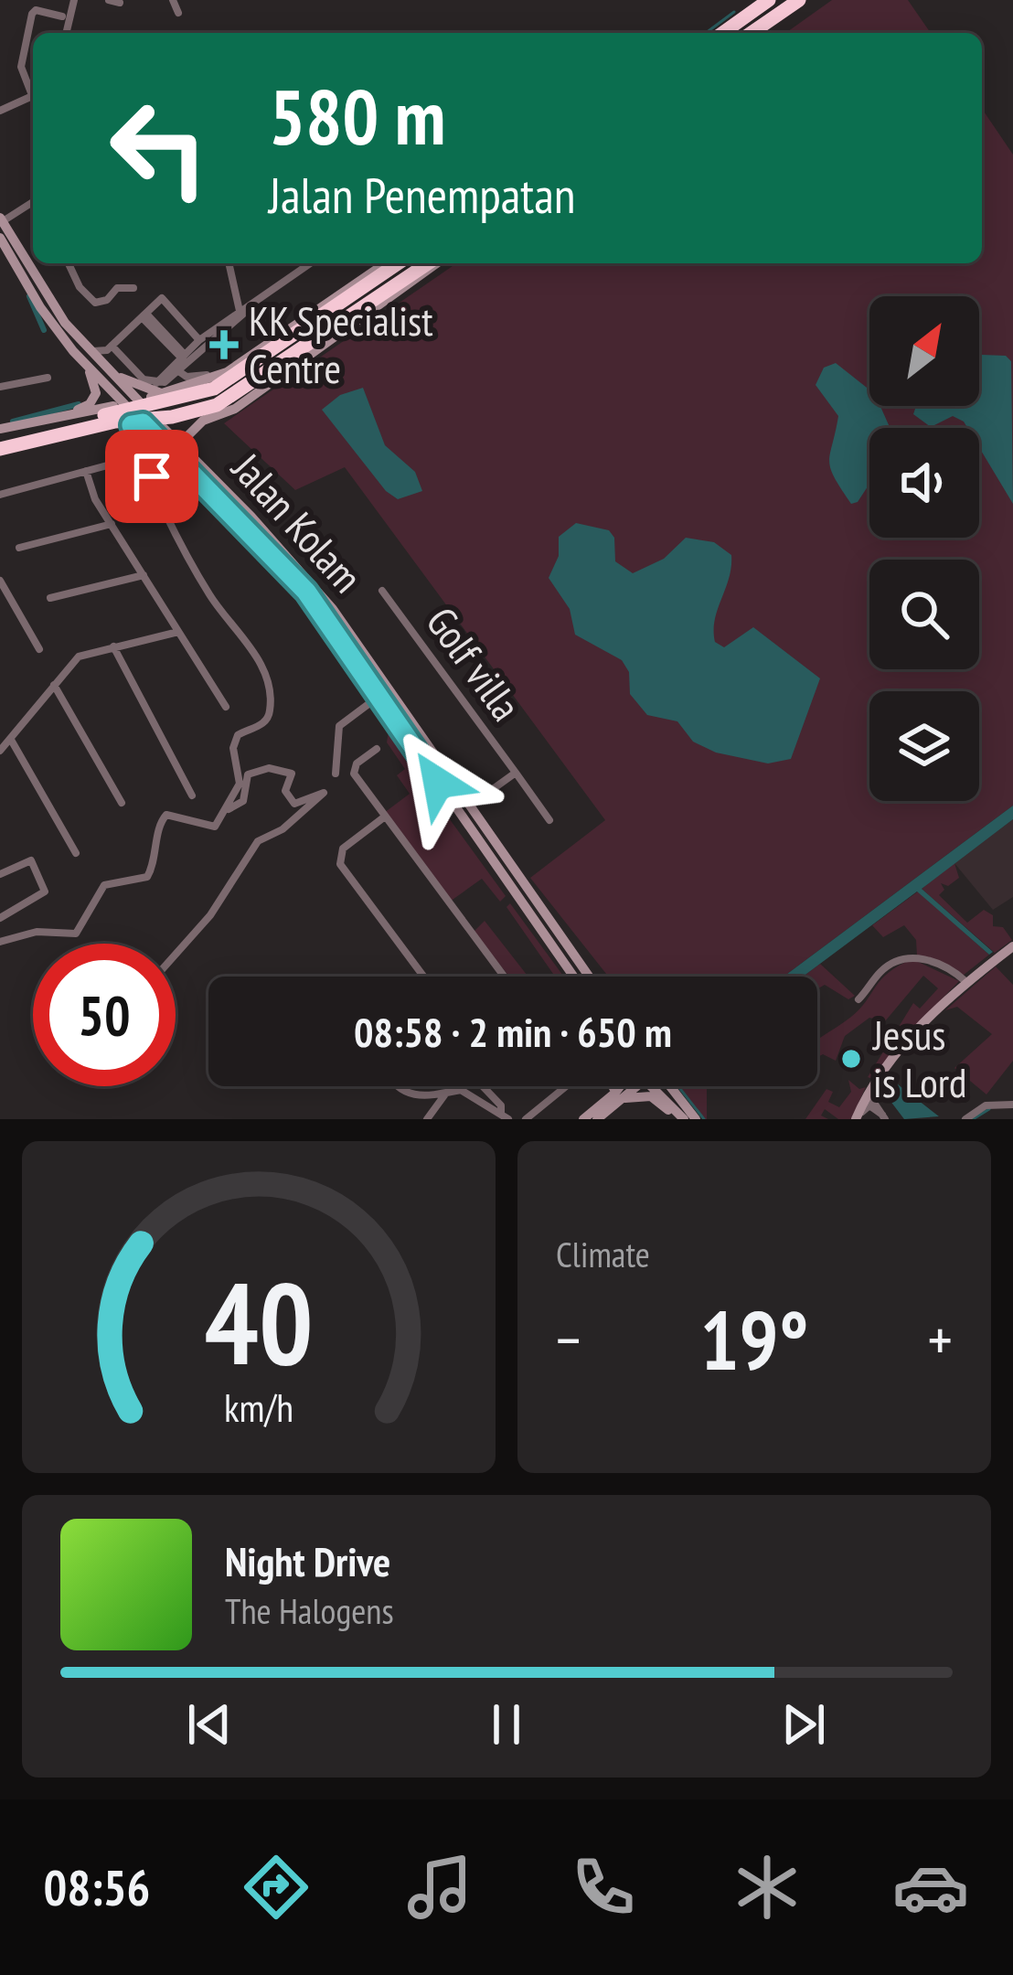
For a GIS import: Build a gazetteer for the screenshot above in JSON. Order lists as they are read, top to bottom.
{
  "streets": {
    "main road": ["Jalan Kolam"],
    "street": ["Golf villa"]
  },
  "crossings": [
    ["Jalan Kolam", "Golf villa"]
  ],
  "places": {
    "health": ["KK Specialist Centre"],
    "other": ["Jesus is Lord"]
  },
  "north": "top right",
  "page": {
    "turn": ["580 m", "Jalan Penempatan"],
    "limit": "50",
    "trip": "08:58 · 2 min · 650 m",
    "tile": "Climate",
    "heat": ["−", "19°", "+"],
    "song": ["Night Drive", "The Halogens"],
    "tabs": "08:56",
    "gauge": ["40", "km/h"]
  }
}
